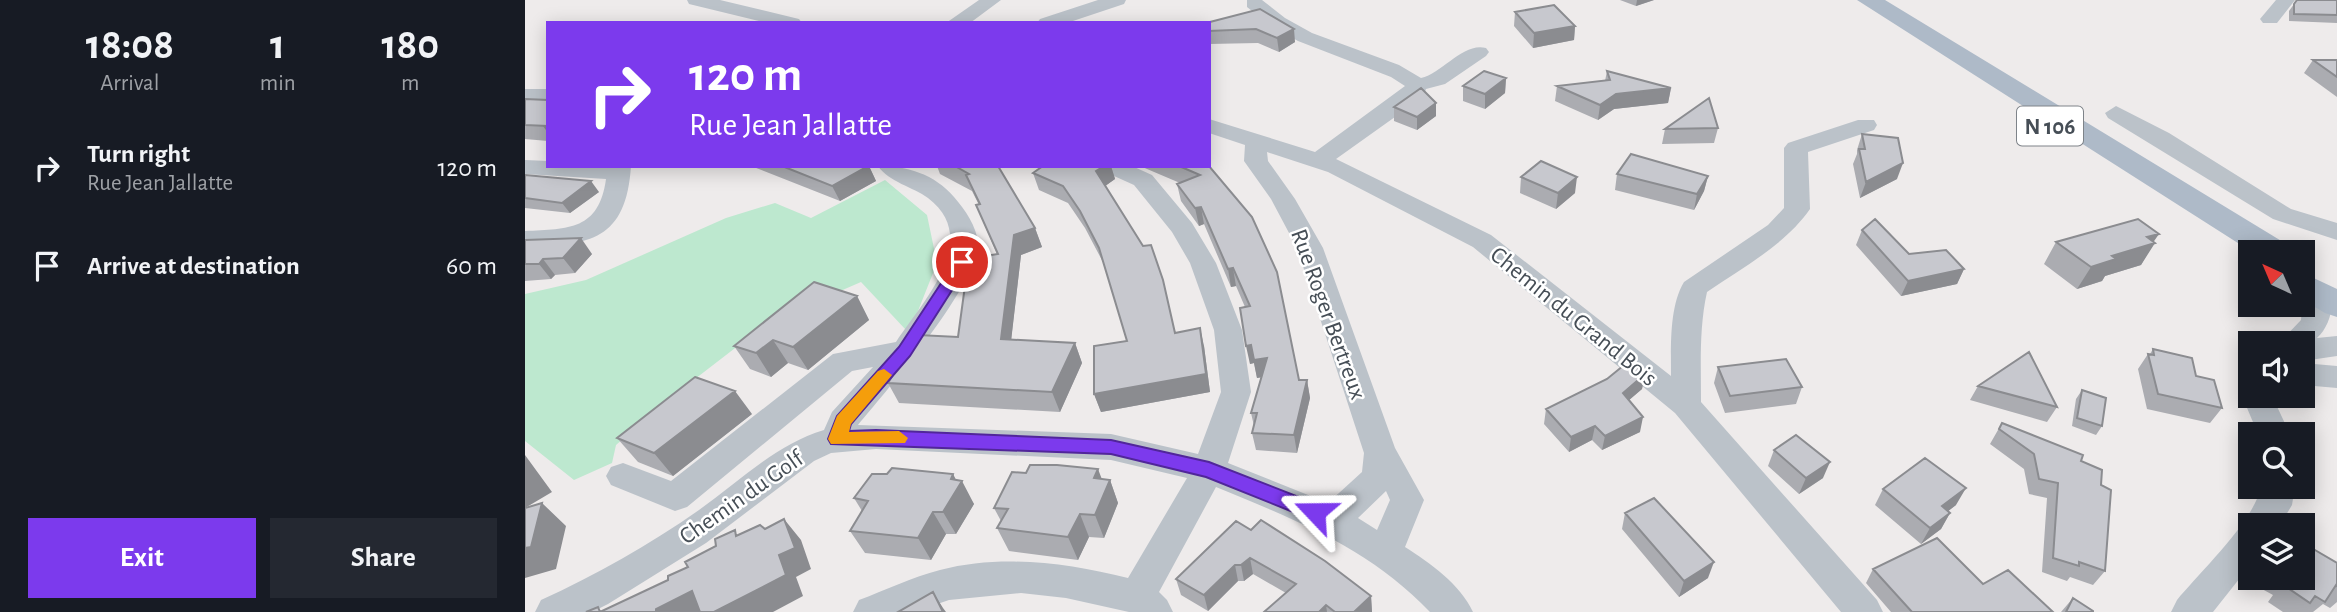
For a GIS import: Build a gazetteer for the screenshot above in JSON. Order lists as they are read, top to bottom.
{
  "streets": {
    "main road": ["N 106"],
    "street": ["Rue Roger Bertreux", "Chemin du Grand Bois", "Chemin du Golf"]
  },
  "crossings": [
    ["Rue Roger Bertreux", "Chemin du Grand Bois"],
    ["Rue Roger Bertreux", "Chemin du Golf"]
  ],
  "north": "top left",
  "page": {
    "eta": [
      "18:08",
      "Arrival",
      "1",
      "min",
      "180",
      "m"
    ],
    "turn": ["120 m", "Rue Jean Jallatte"],
    "list": [
      {
        "name": "Turn right",
        "note": "Rue Jean Jallatte",
        "value": "120 m"
      },
      {
        "name": "Arrive at destination",
        "value": "60 m"
      }
    ],
    "buttons": ["Exit", "Share"]
  }
}
